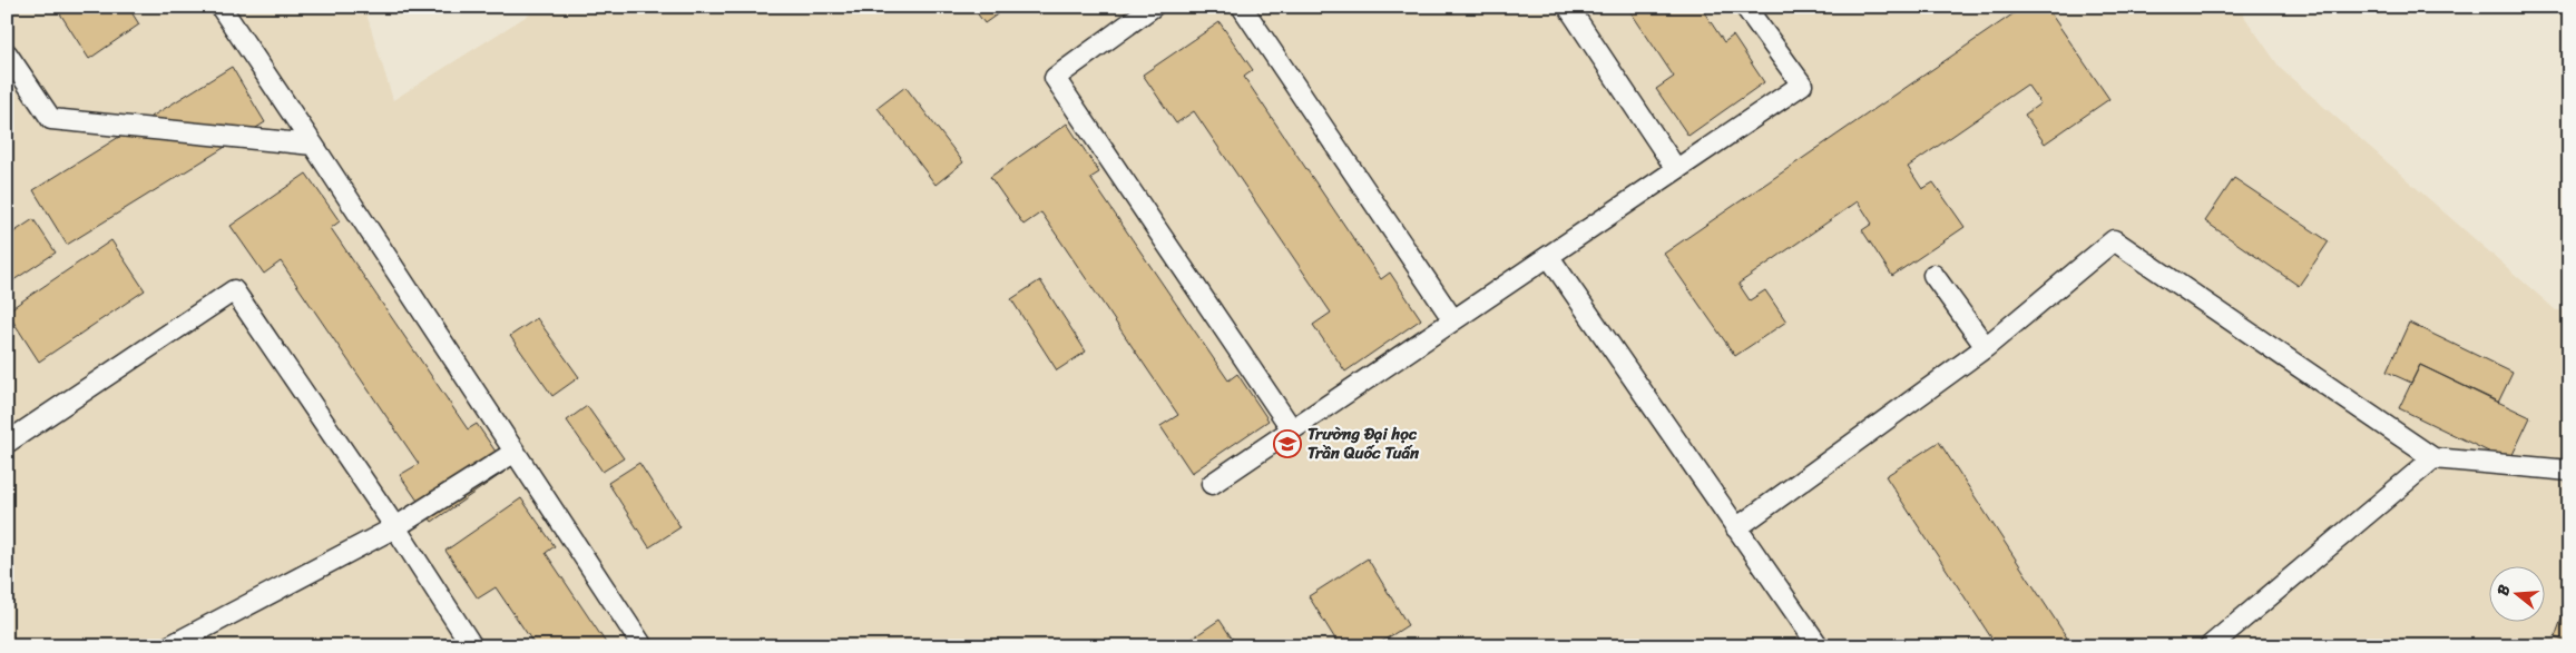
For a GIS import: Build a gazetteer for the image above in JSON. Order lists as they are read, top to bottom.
{
  "places": {
    "school or university": ["Trường Đại học Trần Quốc Tuấn"]
  },
  "north": "left"
}
